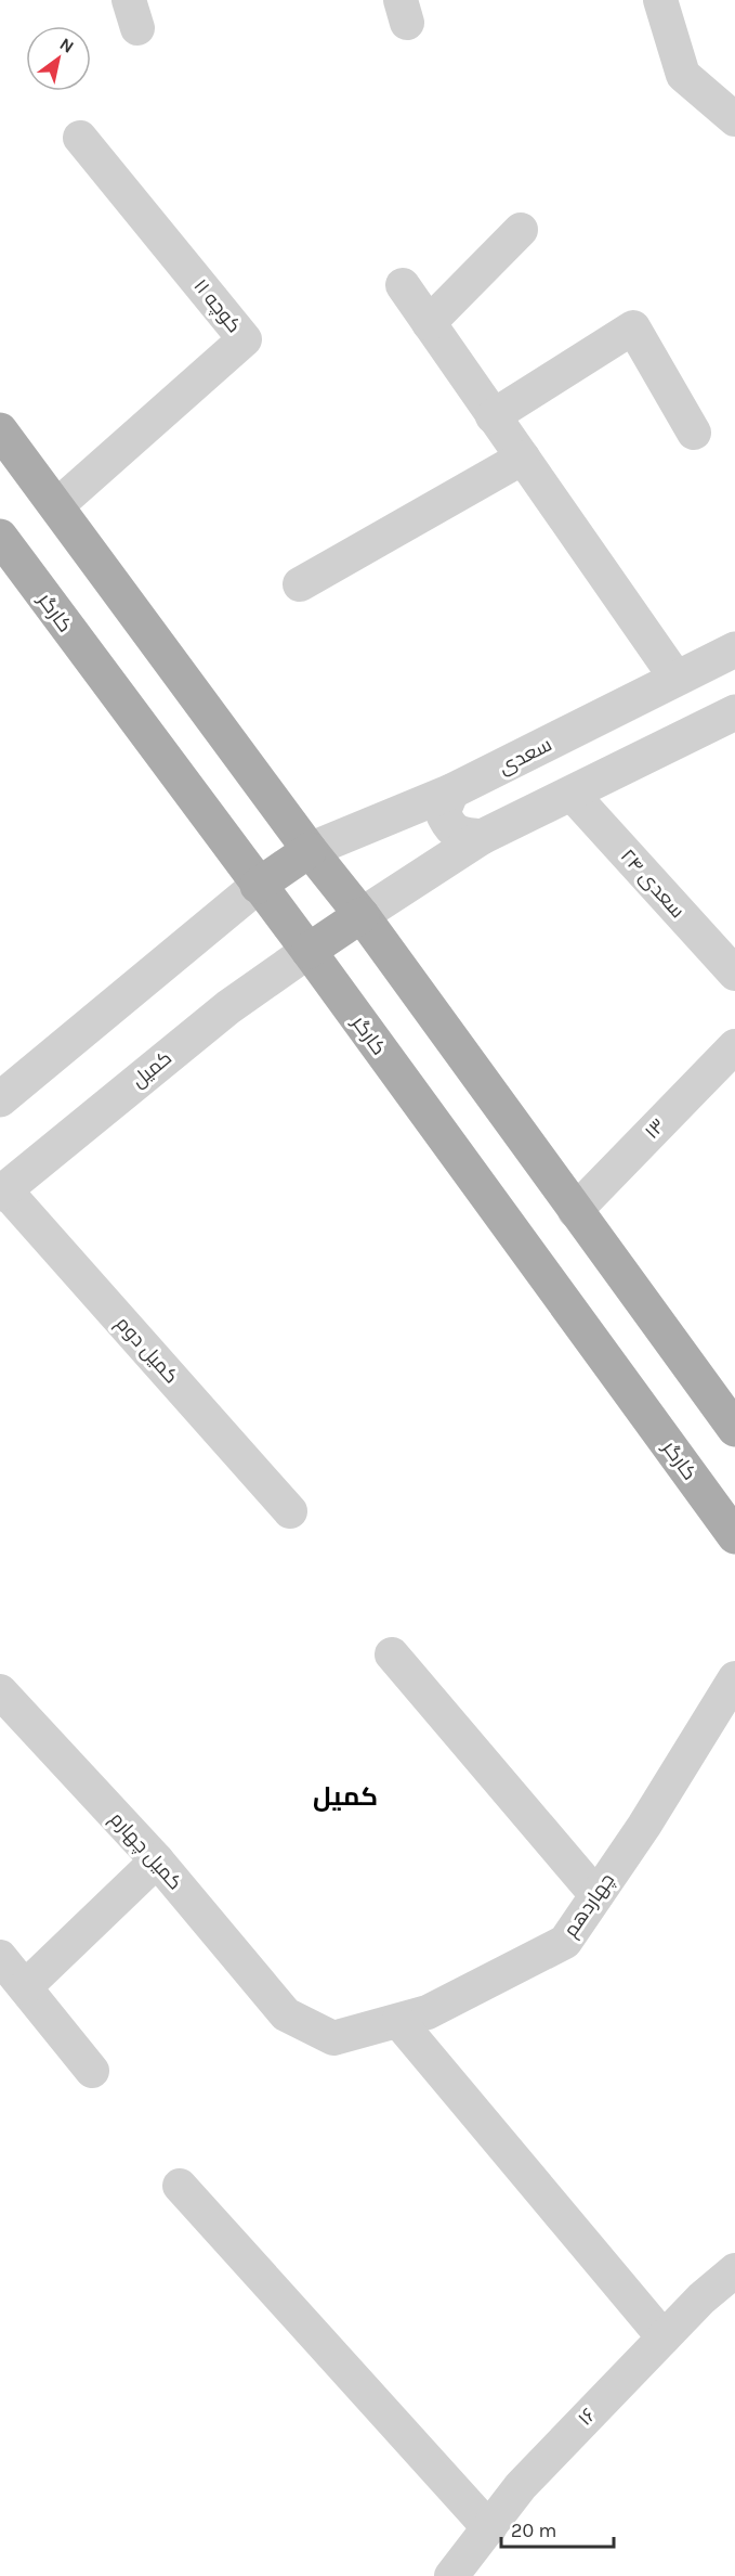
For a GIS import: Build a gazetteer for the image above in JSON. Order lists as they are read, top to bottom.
{
  "streets": {
    "main road": ["کارگر"],
    "street": [
      "کوچه ۱۱",
      "سعدی",
      "سعدی ۲۴",
      "کمیل",
      "۱۳",
      "کمیل دوم",
      "کمیل چهارم",
      "چهاردهم",
      "۱۶"
    ]
  },
  "crossings": [
    ["کارگر", "کمیل"],
    ["کمیل", "کمیل دوم"],
    ["کمیل چهارم", "چهاردهم"]
  ],
  "districts": ["کمیل"],
  "scale_bar": "20 m",
  "north": "top right"
}
